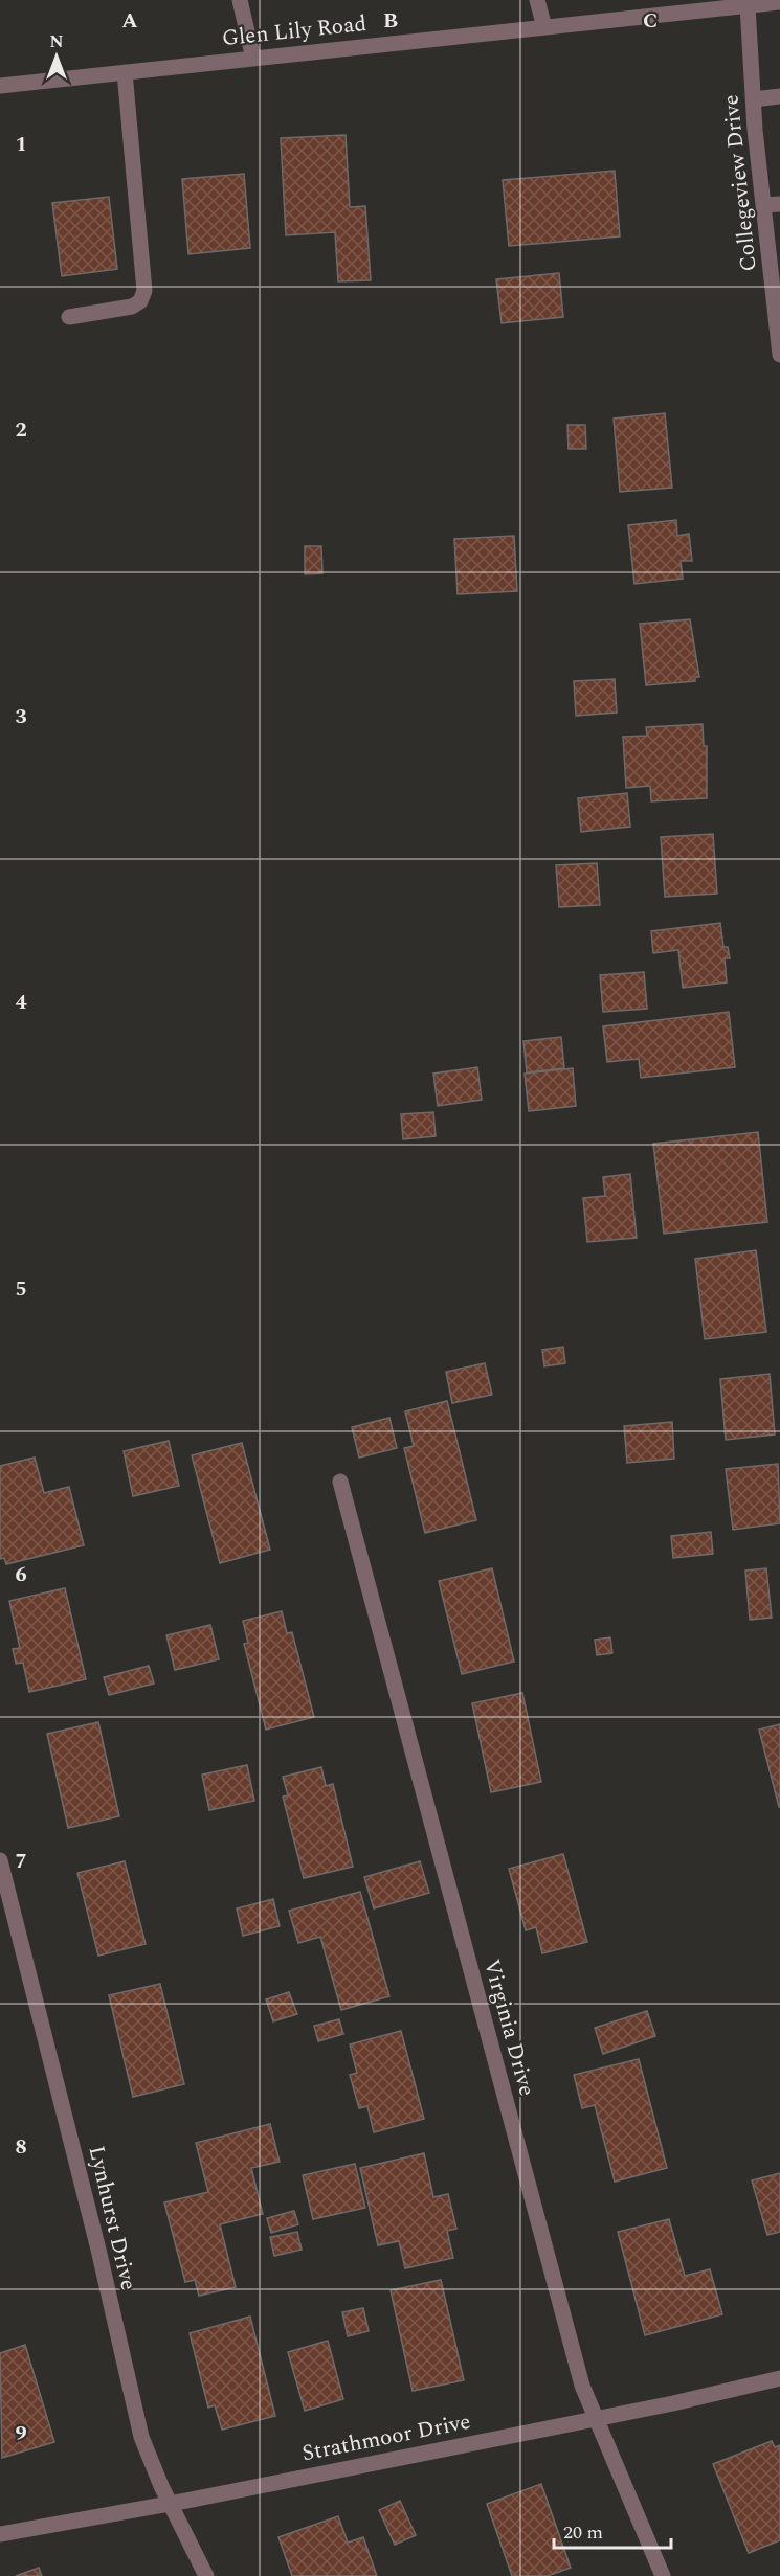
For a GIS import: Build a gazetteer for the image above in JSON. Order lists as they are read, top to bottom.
{
  "streets": {
    "street": [
      "Glen Lily Road",
      "Collegeview Drive",
      "Virginia Drive",
      "Lynhurst Drive",
      "Strathmoor Drive"
    ]
  },
  "crossings": [
    ["Glen Lily Road", "Collegeview Drive"],
    ["Virginia Drive", "Strathmoor Drive"],
    ["Lynhurst Drive", "Strathmoor Drive"]
  ],
  "scale_bar": "20 m",
  "north": "top",
  "grid": {
    "columns": ["A", "B", "C"],
    "rows": [
      "1",
      "2",
      "3",
      "4",
      "5",
      "6",
      "7",
      "8",
      "9"
    ]
  }
}
